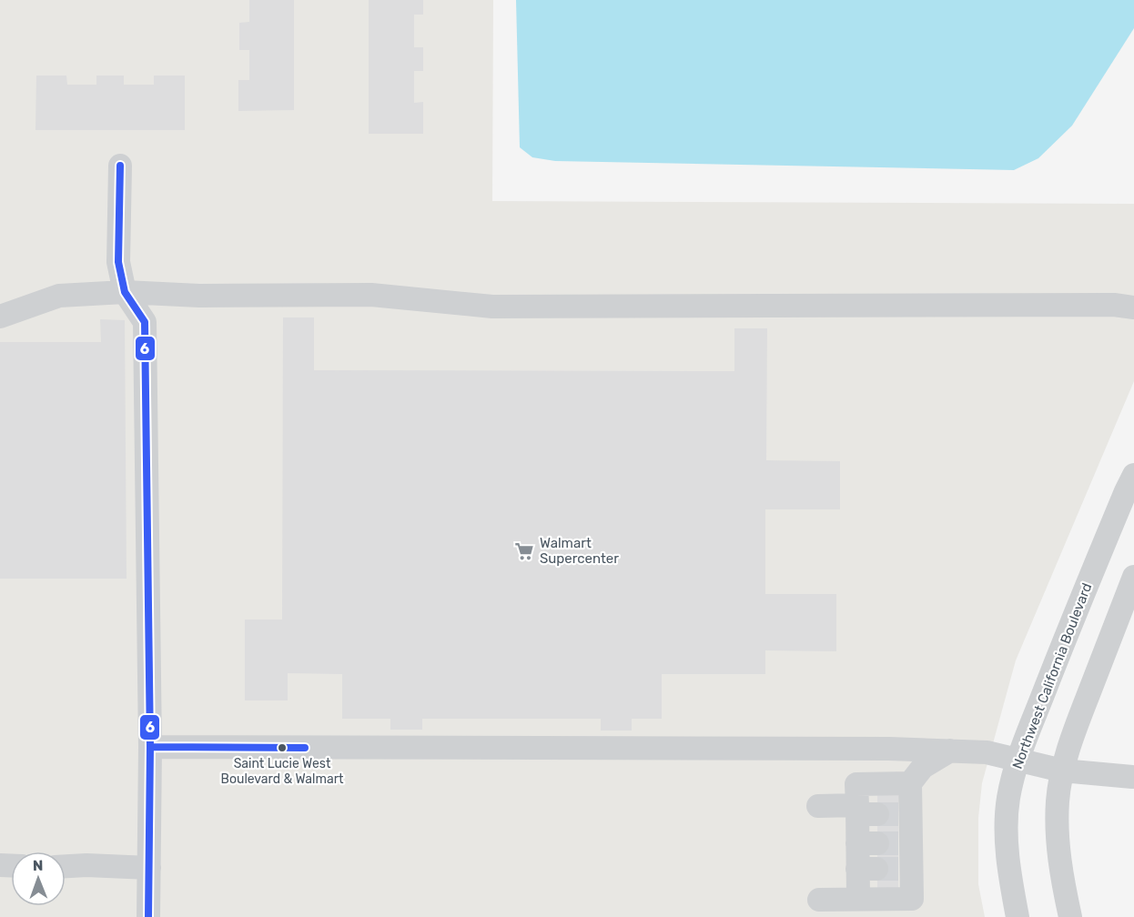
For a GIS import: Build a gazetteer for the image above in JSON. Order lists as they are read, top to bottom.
{
  "streets": {
    "street": ["Northwest California Boulevard"]
  },
  "places": {
    "supermarket": ["Walmart Supercenter"],
    "other": ["Saint Lucie West Boulevard & Walmart"]
  },
  "lines": ["transit line 6"],
  "north": "top"
}
